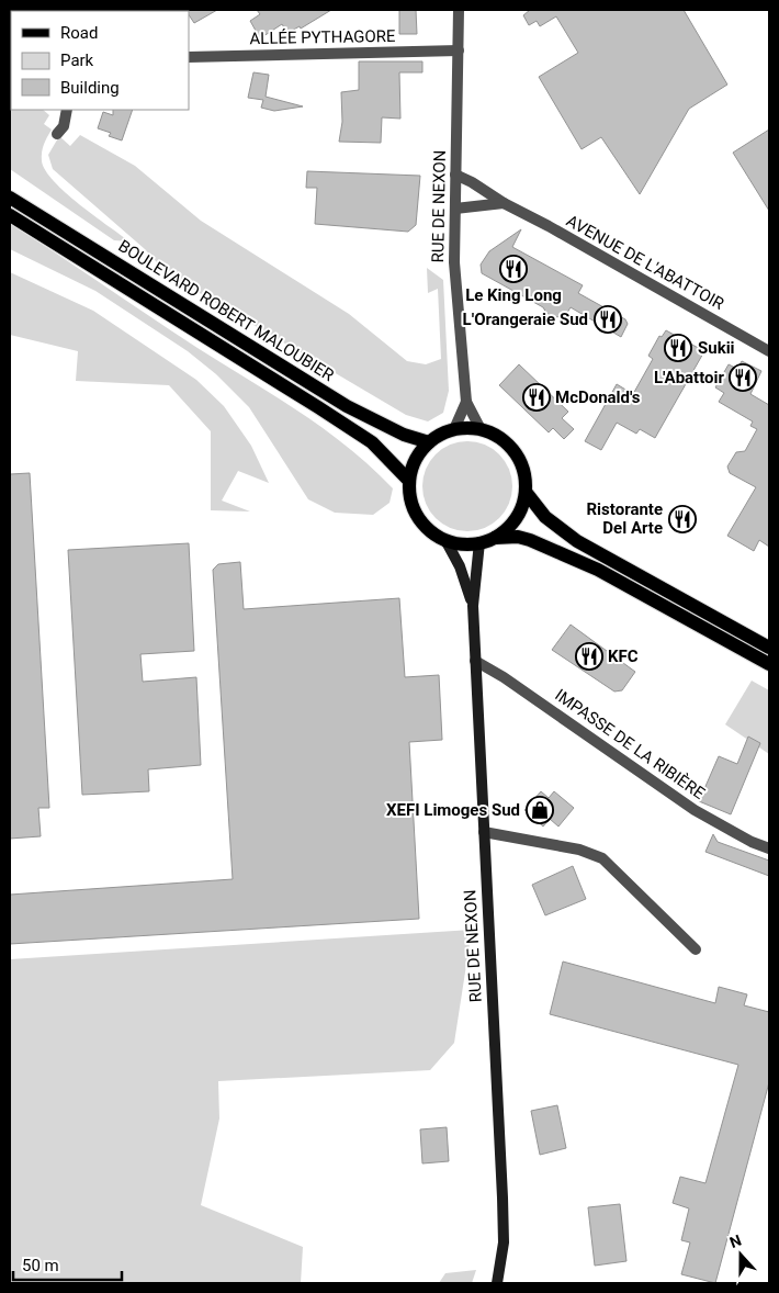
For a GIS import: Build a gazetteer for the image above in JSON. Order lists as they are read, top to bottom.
{
  "streets": {
    "main road": ["RUE DE NEXON", "BOULEVARD ROBERT MALOUBIER"],
    "street": ["ALLÉE PYTHAGORE", "AVENUE DE L'ABATTOIR", "IMPASSE DE LA RIBIÈRE"]
  },
  "crossings": [
    ["ALLÉE PYTHAGORE", "RUE DE NEXON"],
    ["RUE DE NEXON", "AVENUE DE L'ABATTOIR"],
    ["RUE DE NEXON", "BOULEVARD ROBERT MALOUBIER"],
    ["RUE DE NEXON", "IMPASSE DE LA RIBIÈRE"]
  ],
  "places": {
    "restaurant": [
      "Le King Long",
      "L'Orangeraie Sud",
      "Sukii",
      "L'Abattoir",
      "McDonald's",
      "Ristorante Del Arte",
      "KFC"
    ],
    "shop": ["XEFI Limoges Sud"]
  },
  "legend": ["Road", "Park", "Building"],
  "scale_bar": "50 m",
  "north": "top"
}
